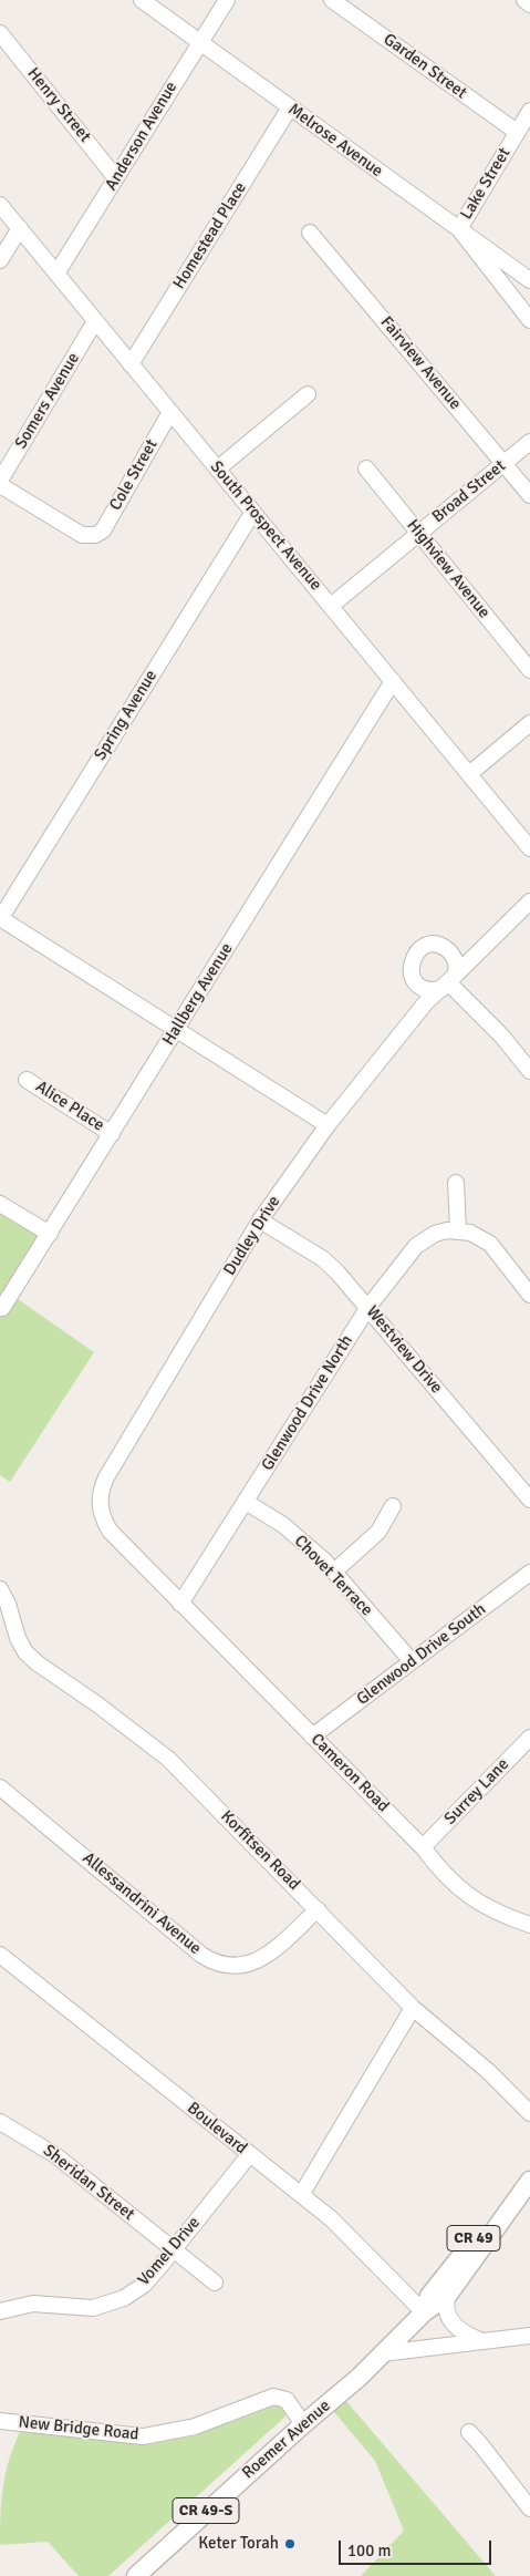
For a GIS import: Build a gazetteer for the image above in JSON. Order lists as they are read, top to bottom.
{
  "streets": {
    "main road": ["CR 49", "Roemer Avenue", "CR 49-S"],
    "street": [
      "Garden Street",
      "Henry Street",
      "Anderson Avenue",
      "Melrose Avenue",
      "Lake Street",
      "Homestead Place",
      "Fairview Avenue",
      "Somers Avenue",
      "Cole Street",
      "Broad Street",
      "South Prospect Avenue",
      "Highview Avenue",
      "Spring Avenue",
      "Hallberg Avenue",
      "Alice Place",
      "Dudley Drive",
      "Westview Drive",
      "Glenwood Drive North",
      "Chovet Terrace",
      "Glenwood Drive South",
      "Cameron Road",
      "Surrey Lane",
      "Korfitsen Road",
      "Allessandrini Avenue",
      "Boulevard",
      "Sheridan Street",
      "Vomel Drive",
      "New Bridge Road"
    ]
  },
  "crossings": [
    ["Garden Street", "Lake Street"],
    ["Henry Street", "Anderson Avenue"],
    ["Anderson Avenue", "Melrose Avenue"],
    ["Anderson Avenue", "South Prospect Avenue"],
    ["Melrose Avenue", "Lake Street"],
    ["Melrose Avenue", "Homestead Place"],
    ["Homestead Place", "South Prospect Avenue"],
    ["Fairview Avenue", "Broad Street"],
    ["Somers Avenue", "South Prospect Avenue"],
    ["Cole Street", "South Prospect Avenue"],
    ["Broad Street", "South Prospect Avenue"],
    ["Broad Street", "Highview Avenue"],
    ["South Prospect Avenue", "Spring Avenue"],
    ["South Prospect Avenue", "Hallberg Avenue"],
    ["Hallberg Avenue", "Alice Place"],
    ["Dudley Drive", "Westview Drive"],
    ["Dudley Drive", "Cameron Road"],
    ["Westview Drive", "Glenwood Drive North"],
    ["Glenwood Drive North", "Chovet Terrace"],
    ["Glenwood Drive North", "Cameron Road"],
    ["Chovet Terrace", "Glenwood Drive South"],
    ["Glenwood Drive South", "Cameron Road"],
    ["Cameron Road", "Surrey Lane"],
    ["Korfitsen Road", "Allessandrini Avenue"],
    ["Boulevard", "CR 49"],
    ["Boulevard", "Vomel Drive"],
    ["Sheridan Street", "Vomel Drive"],
    ["CR 49", "Roemer Avenue"],
    ["New Bridge Road", "Roemer Avenue"]
  ],
  "places": ["Keter Torah"],
  "scale_bar": "100 m"
}
